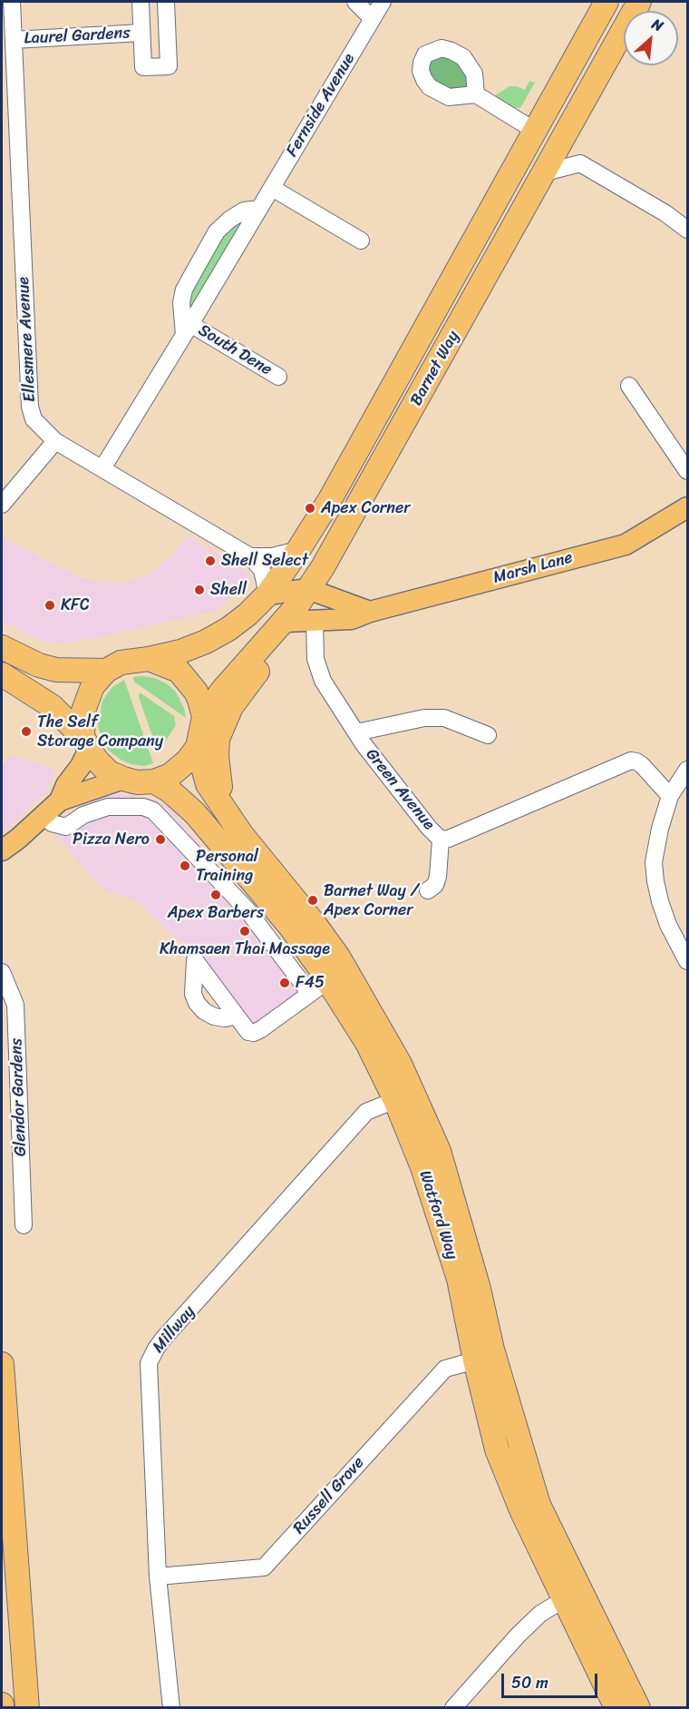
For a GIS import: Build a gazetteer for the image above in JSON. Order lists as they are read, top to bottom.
{
  "streets": {
    "highway": ["Barnet Way", "Watford Way"],
    "main road": ["Marsh Lane"],
    "street": [
      "Laurel Gardens",
      "Fernside Avenue",
      "Ellesmere Avenue",
      "South Dene",
      "Green Avenue",
      "Glendor Gardens",
      "Millway",
      "Russell Grove"
    ]
  },
  "crossings": [
    ["Laurel Gardens", "Ellesmere Avenue"],
    ["Fernside Avenue", "Ellesmere Avenue"],
    ["Fernside Avenue", "South Dene"],
    ["Ellesmere Avenue", "Barnet Way"],
    ["Barnet Way", "Marsh Lane"],
    ["Barnet Way", "Watford Way"],
    ["Marsh Lane", "Green Avenue"],
    ["Watford Way", "Millway"],
    ["Watford Way", "Russell Grove"],
    ["Millway", "Russell Grove"]
  ],
  "places": [
    "Apex Corner",
    "Shell Select",
    "Shell",
    "KFC",
    "The Self Storage Company",
    "Pizza Nero",
    "Personal Training",
    "Apex Barbers",
    "Barnet Way / Apex Corner",
    "Khamsaen Thai Massage",
    "F45"
  ],
  "scale_bar": "50 m",
  "north": "top right"
}
